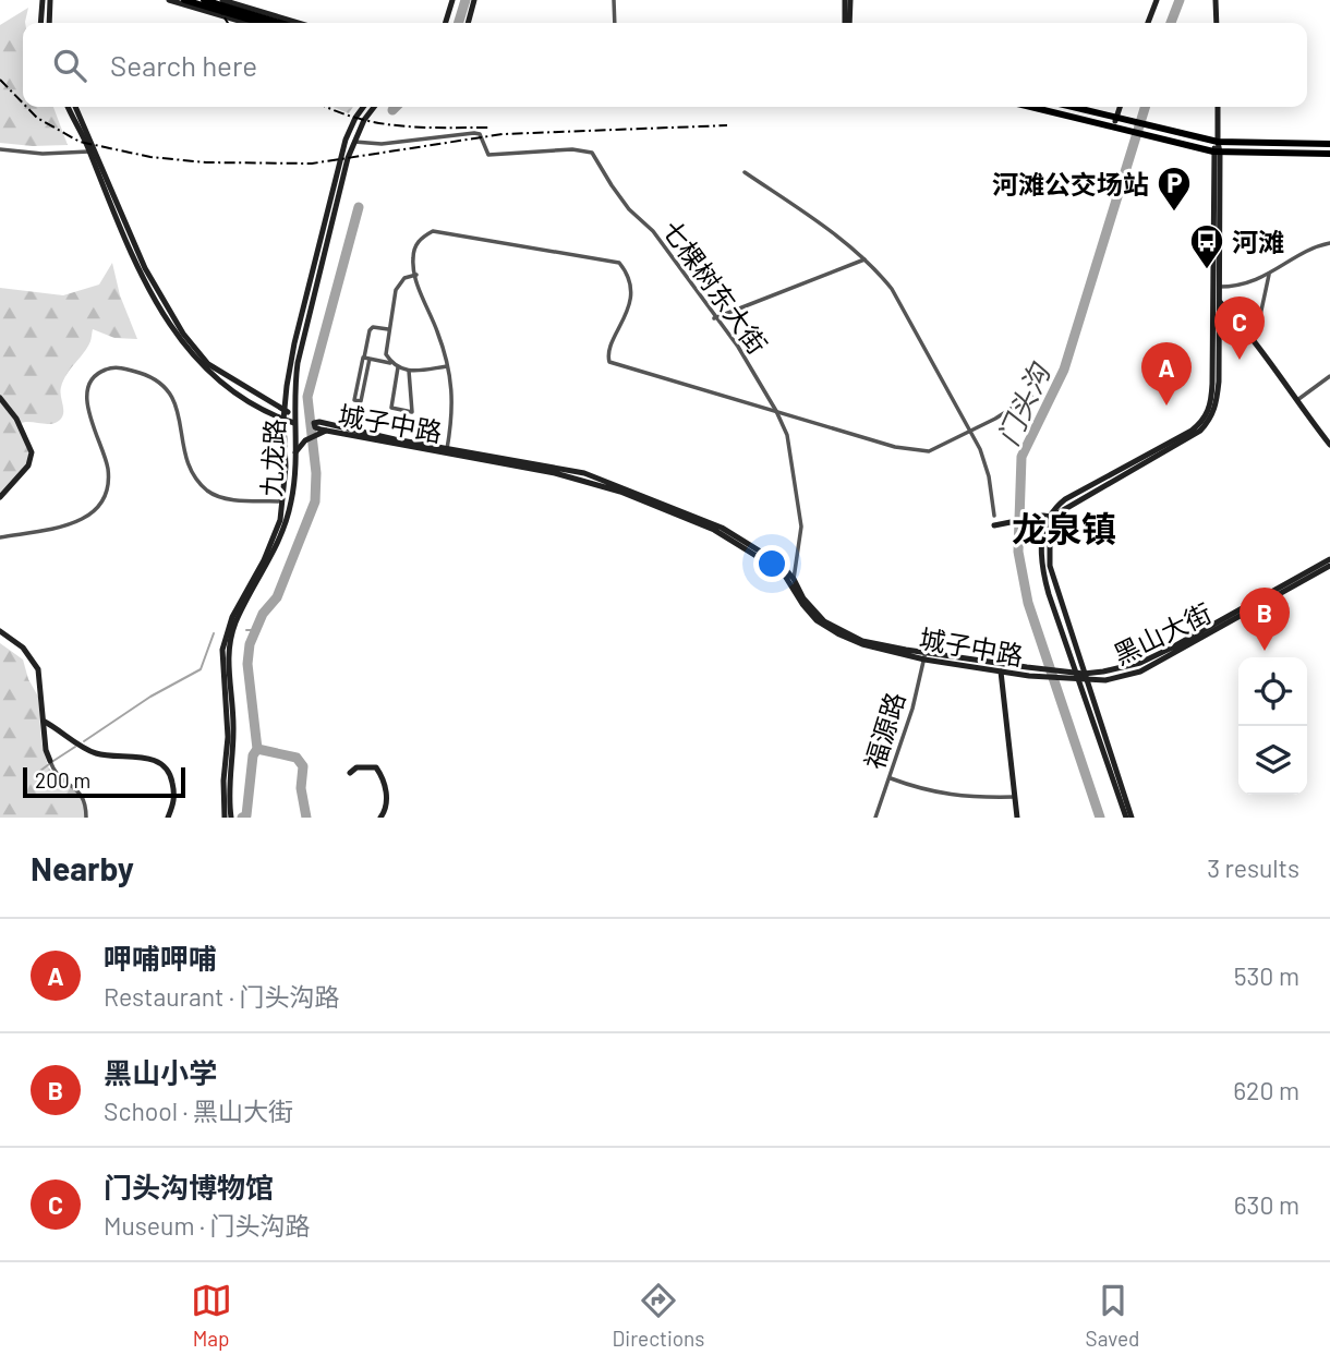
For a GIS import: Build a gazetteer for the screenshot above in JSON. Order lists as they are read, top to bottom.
{
  "streets": {
    "main road": ["城子中路", "九龙路", "黑山大街"],
    "street": ["七棵树东大街", "福源路"]
  },
  "crossings": [
    ["七棵树东大街", "城子中路"],
    ["七棵树东大街", "九龙路"],
    ["城子中路", "黑山大街"],
    ["城子中路", "福源路"]
  ],
  "districts": ["龙泉镇"],
  "water": ["门头沟"],
  "places": {
    "parking": ["河滩公交场站"],
    "bus stop": ["河滩"]
  },
  "scale_bar": "200 m",
  "page": {
    "search": "Search here",
    "pins": ["C", "A", "B"],
    "scale": "200 m",
    "heading": ["Nearby", "3 results"],
    "list": [
      {
        "mark": "A",
        "name": "呷哺呷哺",
        "note": "Restaurant · 门头沟路",
        "value": "530 m"
      },
      {
        "mark": "B",
        "name": "黑山小学",
        "note": "School · 黑山大街",
        "value": "620 m"
      },
      {
        "mark": "C",
        "name": "门头沟博物馆",
        "note": "Museum · 门头沟路",
        "value": "630 m"
      }
    ],
    "nav": ["Map", "Directions", "Saved"]
  }
}
